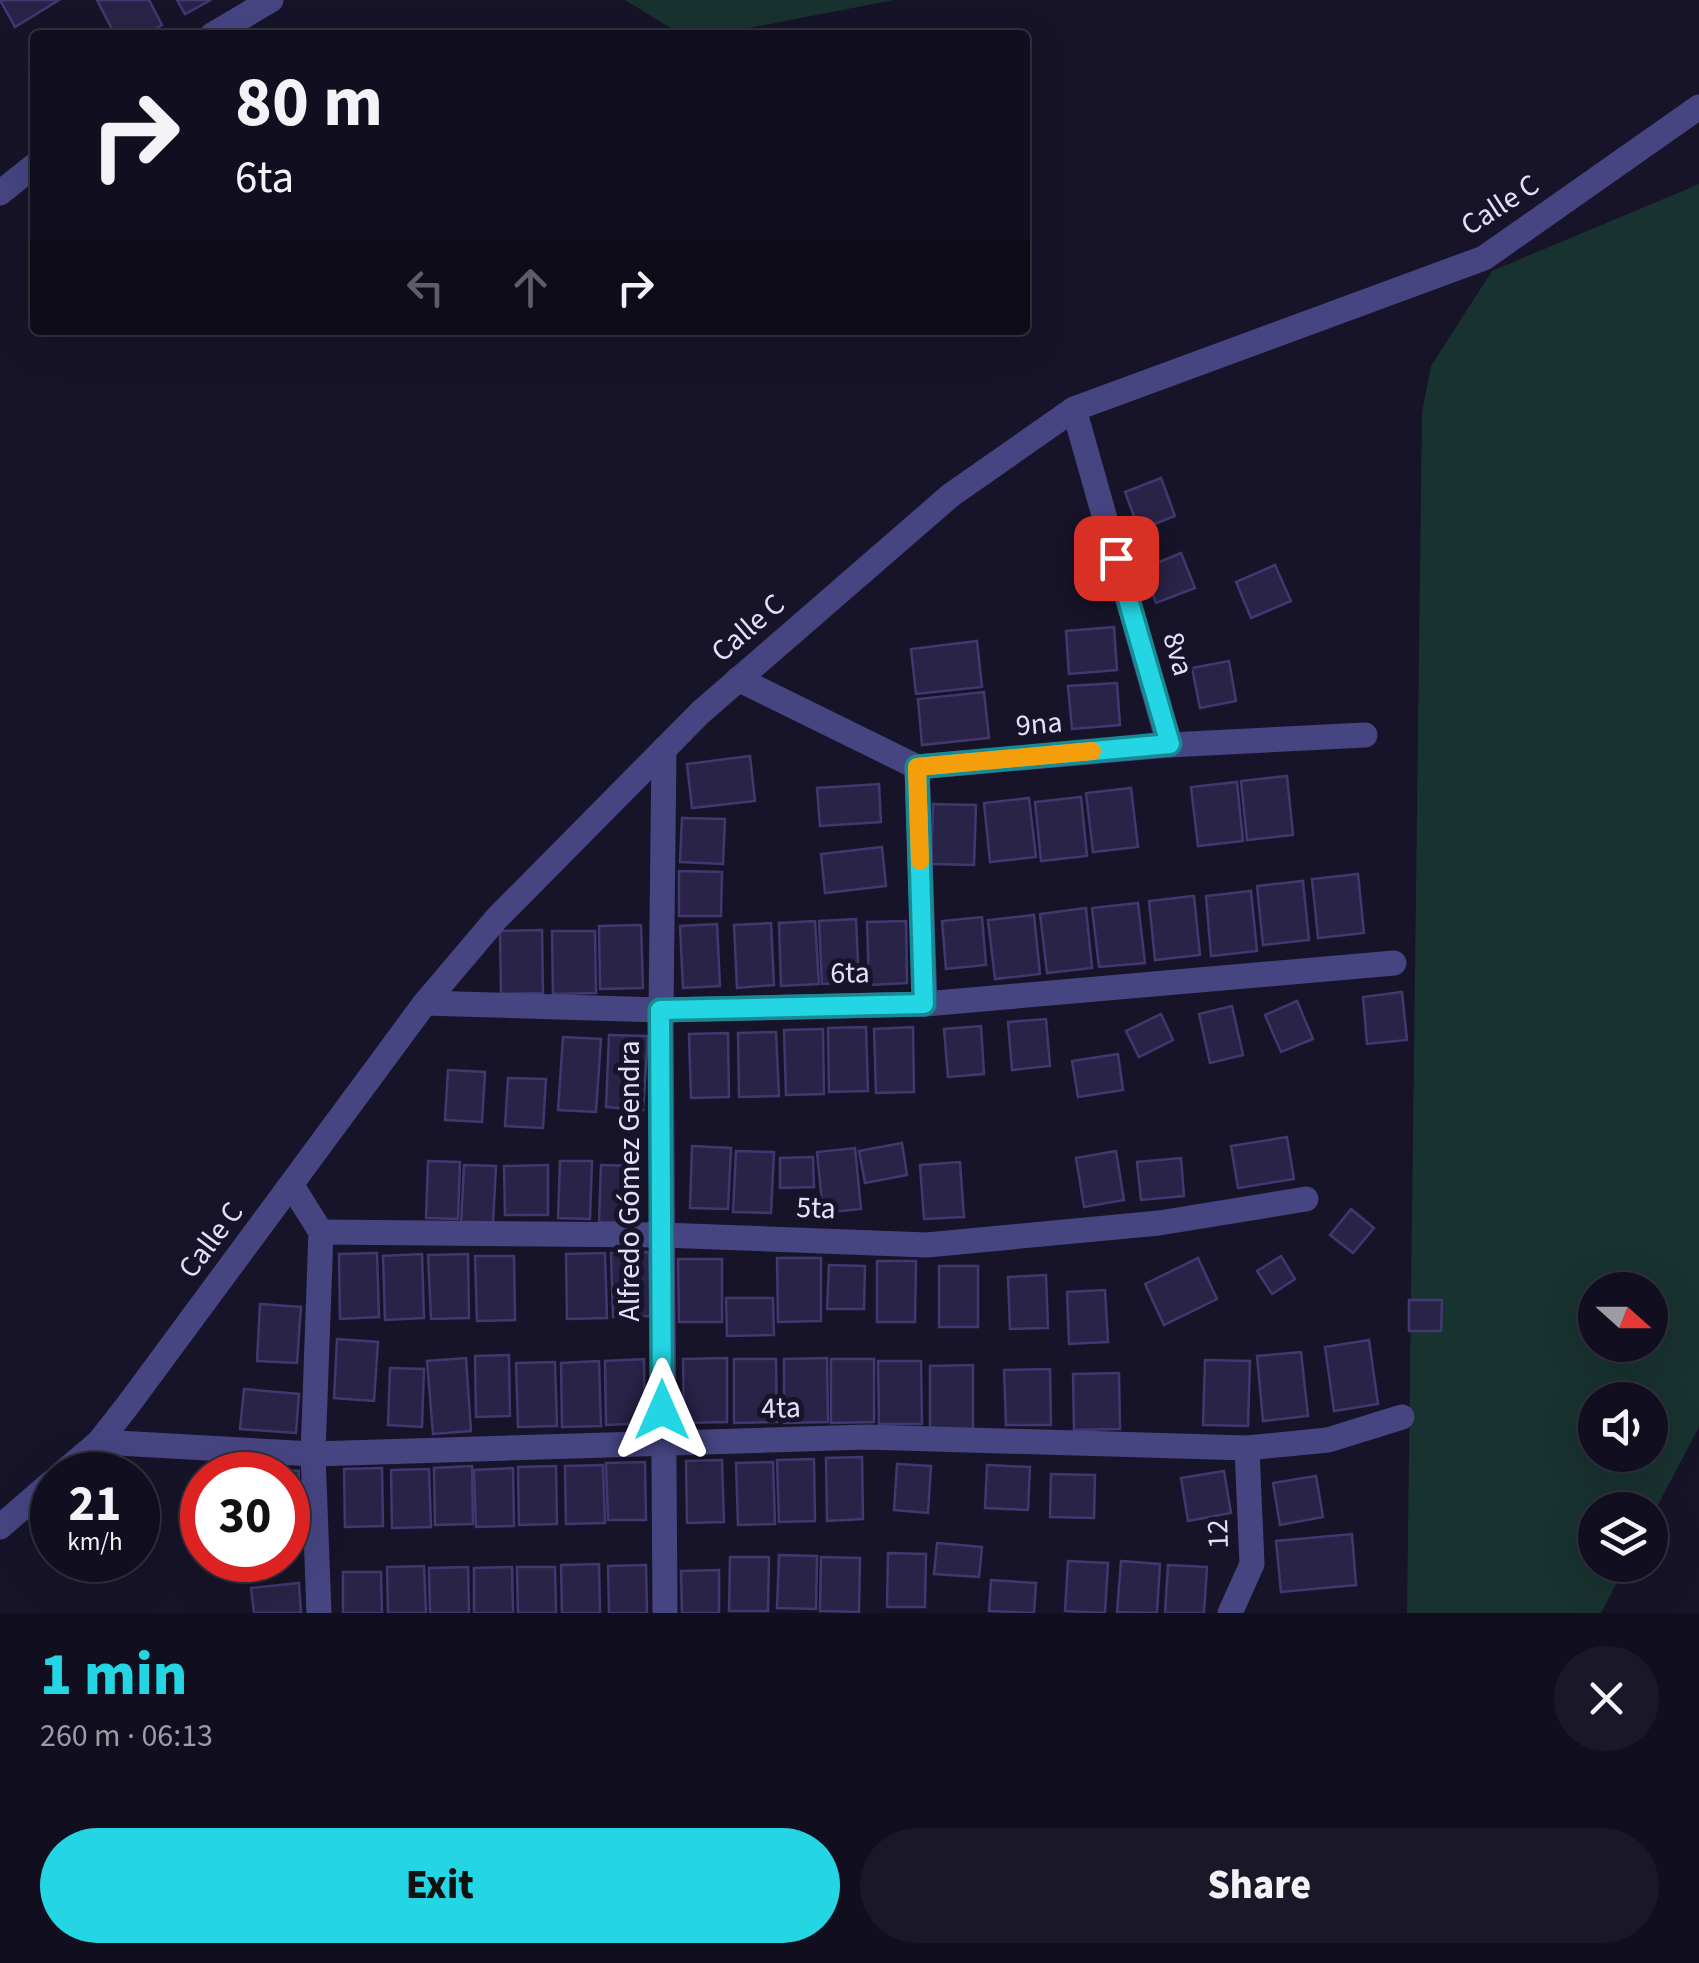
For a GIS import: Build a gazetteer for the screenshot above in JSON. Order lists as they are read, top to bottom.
{
  "streets": {
    "street": [
      "Calle C",
      "8va",
      "9na",
      "6ta",
      "Alfredo Gómez Gendra",
      "5ta",
      "4ta",
      "12"
    ]
  },
  "crossings": [
    ["Calle C", "8va"],
    ["Calle C", "6ta"],
    ["Calle C", "Alfredo Gómez Gendra"],
    ["Calle C", "4ta"],
    ["8va", "9na"],
    ["6ta", "Alfredo Gómez Gendra"],
    ["Alfredo Gómez Gendra", "5ta"],
    ["Alfredo Gómez Gendra", "4ta"],
    ["4ta", "12"]
  ],
  "north": "right",
  "page": {
    "turn": ["80 m", "6ta"],
    "speed": "21 km/h",
    "limit": "30",
    "heading": ["1 min", "260 m · 06:13"],
    "buttons": ["Exit", "Share"]
  }
}
